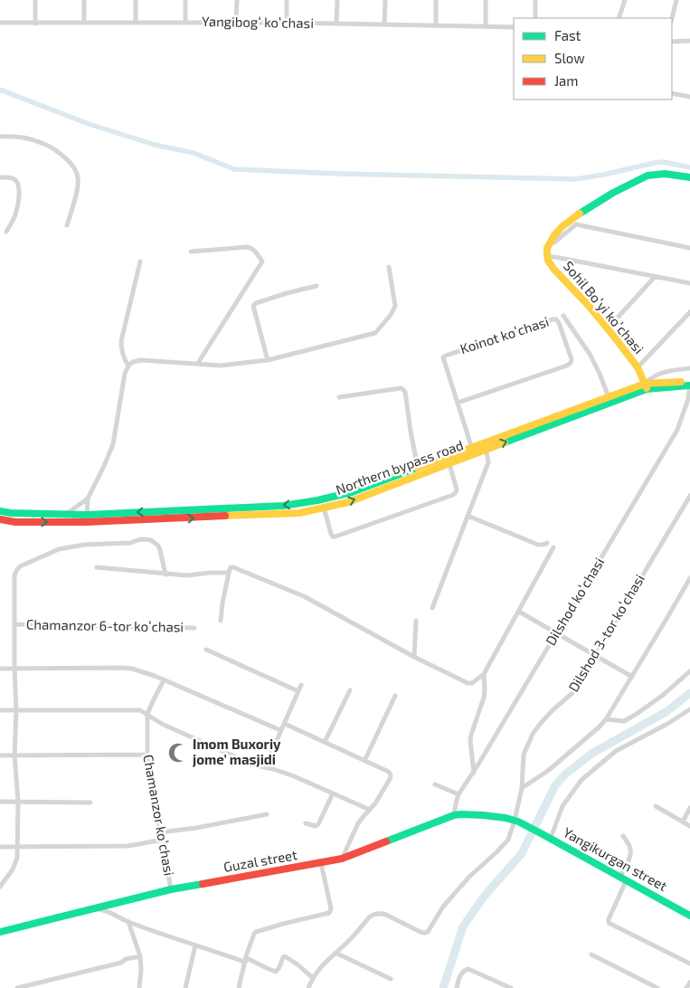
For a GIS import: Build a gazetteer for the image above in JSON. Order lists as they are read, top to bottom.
{
  "streets": {
    "main road": [
      "Sohil Boʻyi koʻchasi",
      "Northern bypass road",
      "Yangikurgan street",
      "Guzal street"
    ],
    "street": [
      "Yangibogʻ koʻchasi",
      "Koinot koʻchasi",
      "Dilshod koʻchasi",
      "Chamanzor 6-tor koʻchasi",
      "Dilshod 3-tor koʻchasi",
      "Chamanzor koʻchasi"
    ]
  },
  "crossings": [
    ["Sohil Boʻyi koʻchasi", "Northern bypass road"],
    ["Koinot koʻchasi", "Northern bypass road"],
    ["Northern bypass road", "Dilshod koʻchasi"],
    ["Dilshod koʻchasi", "Guzal street"],
    ["Dilshod 3-tor koʻchasi", "Yangikurgan street"],
    ["Dilshod 3-tor koʻchasi", "Guzal street"],
    ["Chamanzor koʻchasi", "Guzal street"],
    ["Yangikurgan street", "Guzal street"]
  ],
  "places": {
    "mosque": ["Imom Buxoriy jome’ masjidi"]
  },
  "legend": ["Fast", "Slow", "Jam"]
}
